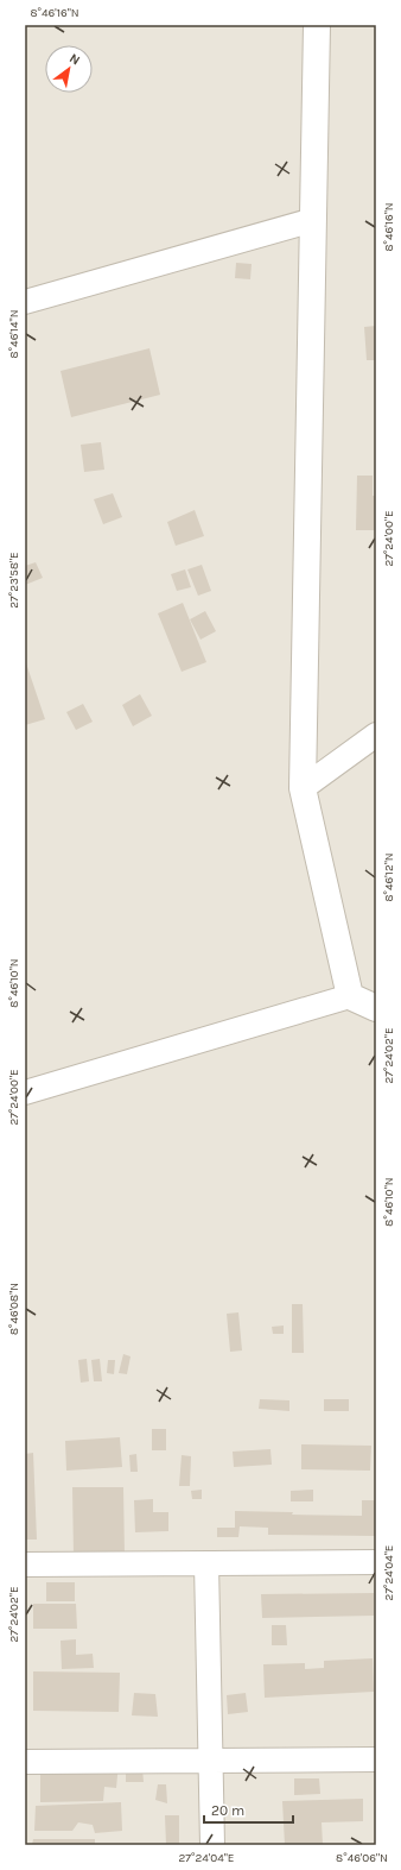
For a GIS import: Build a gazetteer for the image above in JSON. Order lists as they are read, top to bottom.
{
  "scale_bar": "20 m",
  "north": "top right",
  "coordinates": [
    "8°46'16\"N",
    "8°46'14\"N",
    "27°24'00\"E",
    "27°23'58\"E",
    "8°46'12\"N",
    "8°46'10\"N",
    "27°24'02\"E",
    "8°46'08\"N",
    "27°24'04\"E",
    "8°46'06\"N"
  ]
}
